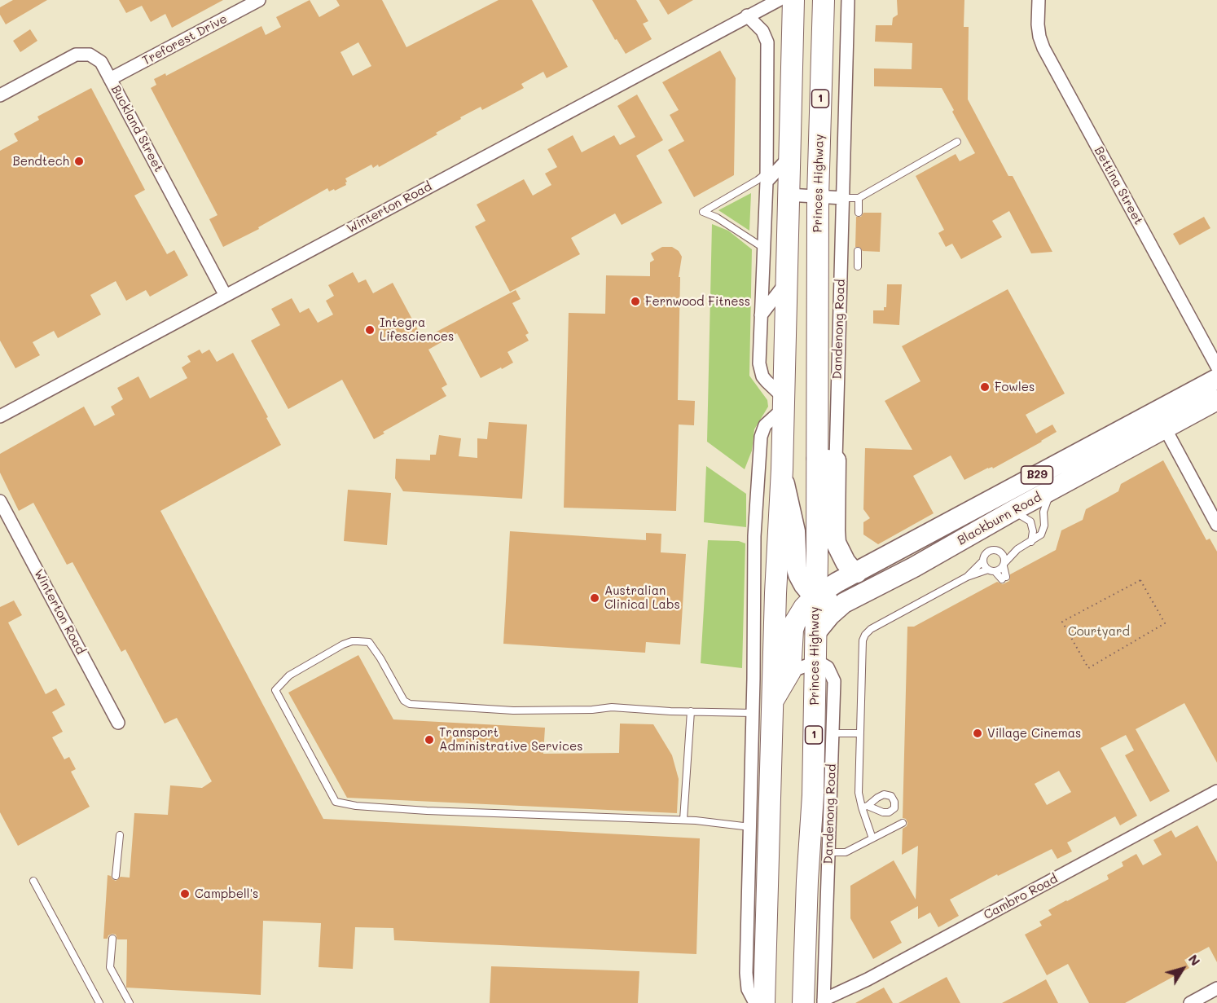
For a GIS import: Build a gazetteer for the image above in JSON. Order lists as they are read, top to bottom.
{
  "streets": {
    "highway": ["1", "Princes Highway"],
    "main road": ["B29", "Blackburn Road"],
    "street": [
      "Treforest Drive",
      "Buckland Street",
      "Bettina Street",
      "Winterton Road",
      "Dandenong Road",
      "Cambro Road"
    ]
  },
  "crossings": [
    ["Treforest Drive", "Buckland Street"],
    ["Buckland Street", "Winterton Road"],
    ["Princes Highway", "Dandenong Road"],
    ["Princes Highway", "Blackburn Road"],
    ["Princes Highway", "Cambro Road"],
    ["Dandenong Road", "Cambro Road"]
  ],
  "parks": ["Courtyard"],
  "places": [
    "Bendtech",
    "Fernwood Fitness",
    "Integra Lifesciences",
    "Fowles",
    "Australian Clinical Labs",
    "Village Cinemas",
    "Transport Administrative Services",
    "Campbell's"
  ],
  "north": "top right"
}
